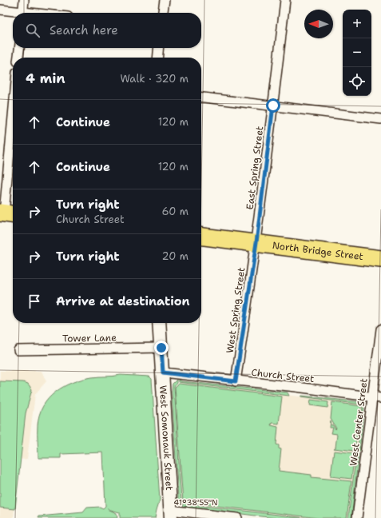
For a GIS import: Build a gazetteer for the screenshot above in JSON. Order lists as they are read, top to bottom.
{
  "streets": {
    "highway": ["North Bridge Street"],
    "street": [
      "East Spring Street",
      "West Spring Street",
      "Tower Lane",
      "Church Street",
      "West Center Street",
      "West Somonauk Street"
    ]
  },
  "crossings": [
    ["East Spring Street", "North Bridge Street"],
    ["East Spring Street", "West Spring Street"],
    ["North Bridge Street", "West Spring Street"],
    ["West Spring Street", "Church Street"],
    ["Tower Lane", "West Somonauk Street"],
    ["Church Street", "West Center Street"],
    ["Church Street", "West Somonauk Street"]
  ],
  "north": "left",
  "page": {
    "map_buttons": ["+", "−"],
    "search": "Search here",
    "heading": ["4 min", "Walk · 320 m"],
    "list": [
      ["Continue", "120 m"],
      ["Continue", "120 m"],
      ["Turn right", "Church Street", "60 m"],
      ["Turn right", "20 m"],
      "Arrive at destination"
    ]
  },
  "coordinates": ["41°38'55\"N"]
}
